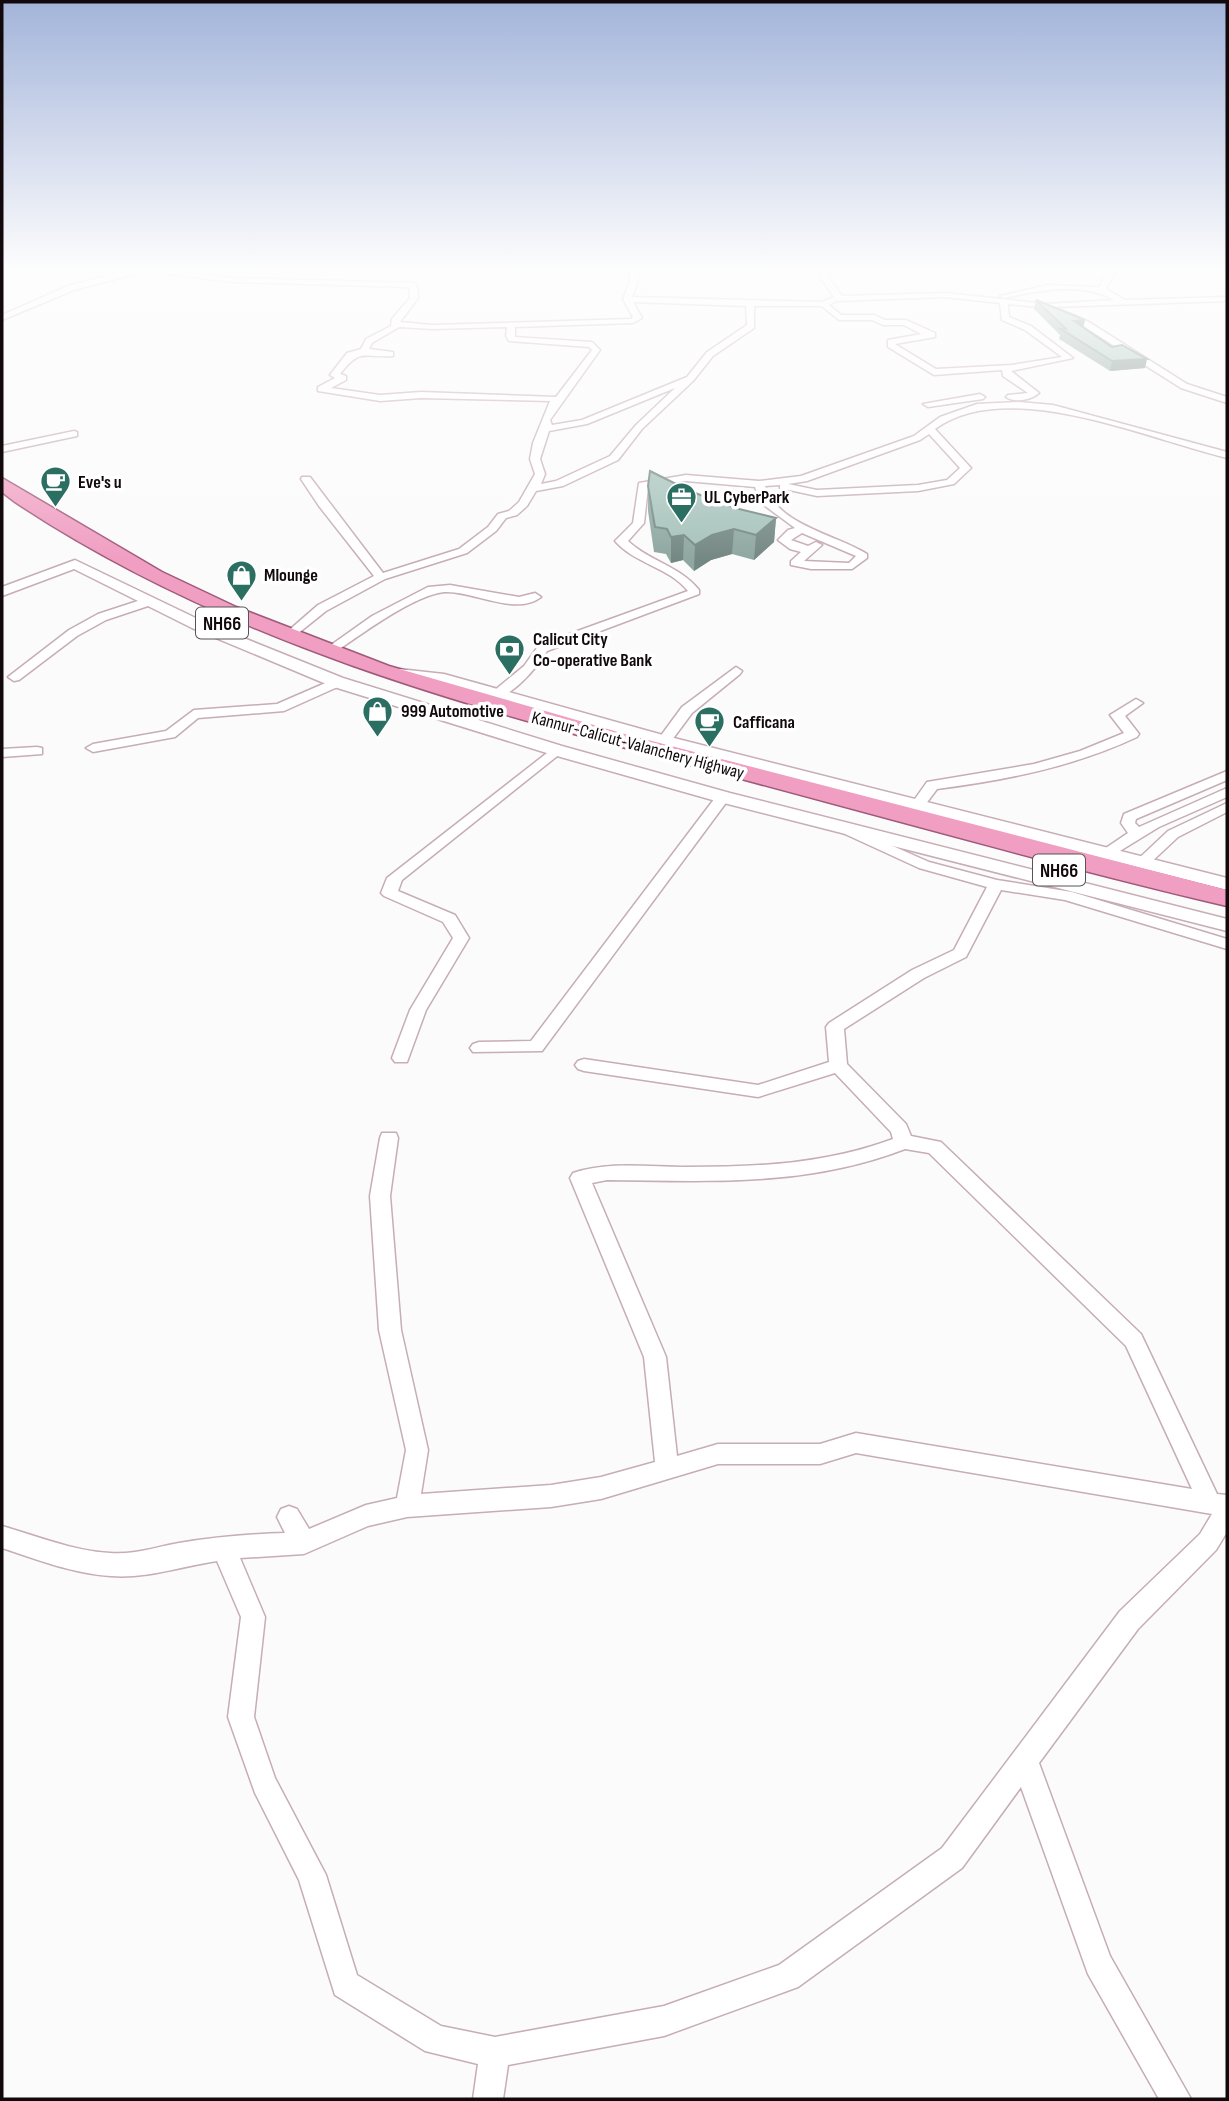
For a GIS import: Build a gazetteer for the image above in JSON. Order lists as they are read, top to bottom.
{
  "streets": {
    "highway": ["NH66", "Kannur-Calicut-Valanchery Highway"]
  },
  "crossings": [
    ["NH66", "Kannur-Calicut-Valanchery Highway"]
  ],
  "places": {
    "cafe": ["Eve's u", "Cafficana"],
    "office": ["UL CyberPark"],
    "shop": ["Mlounge", "999 Automotive"],
    "bank": ["Calicut City Co-operative Bank"]
  }
}
